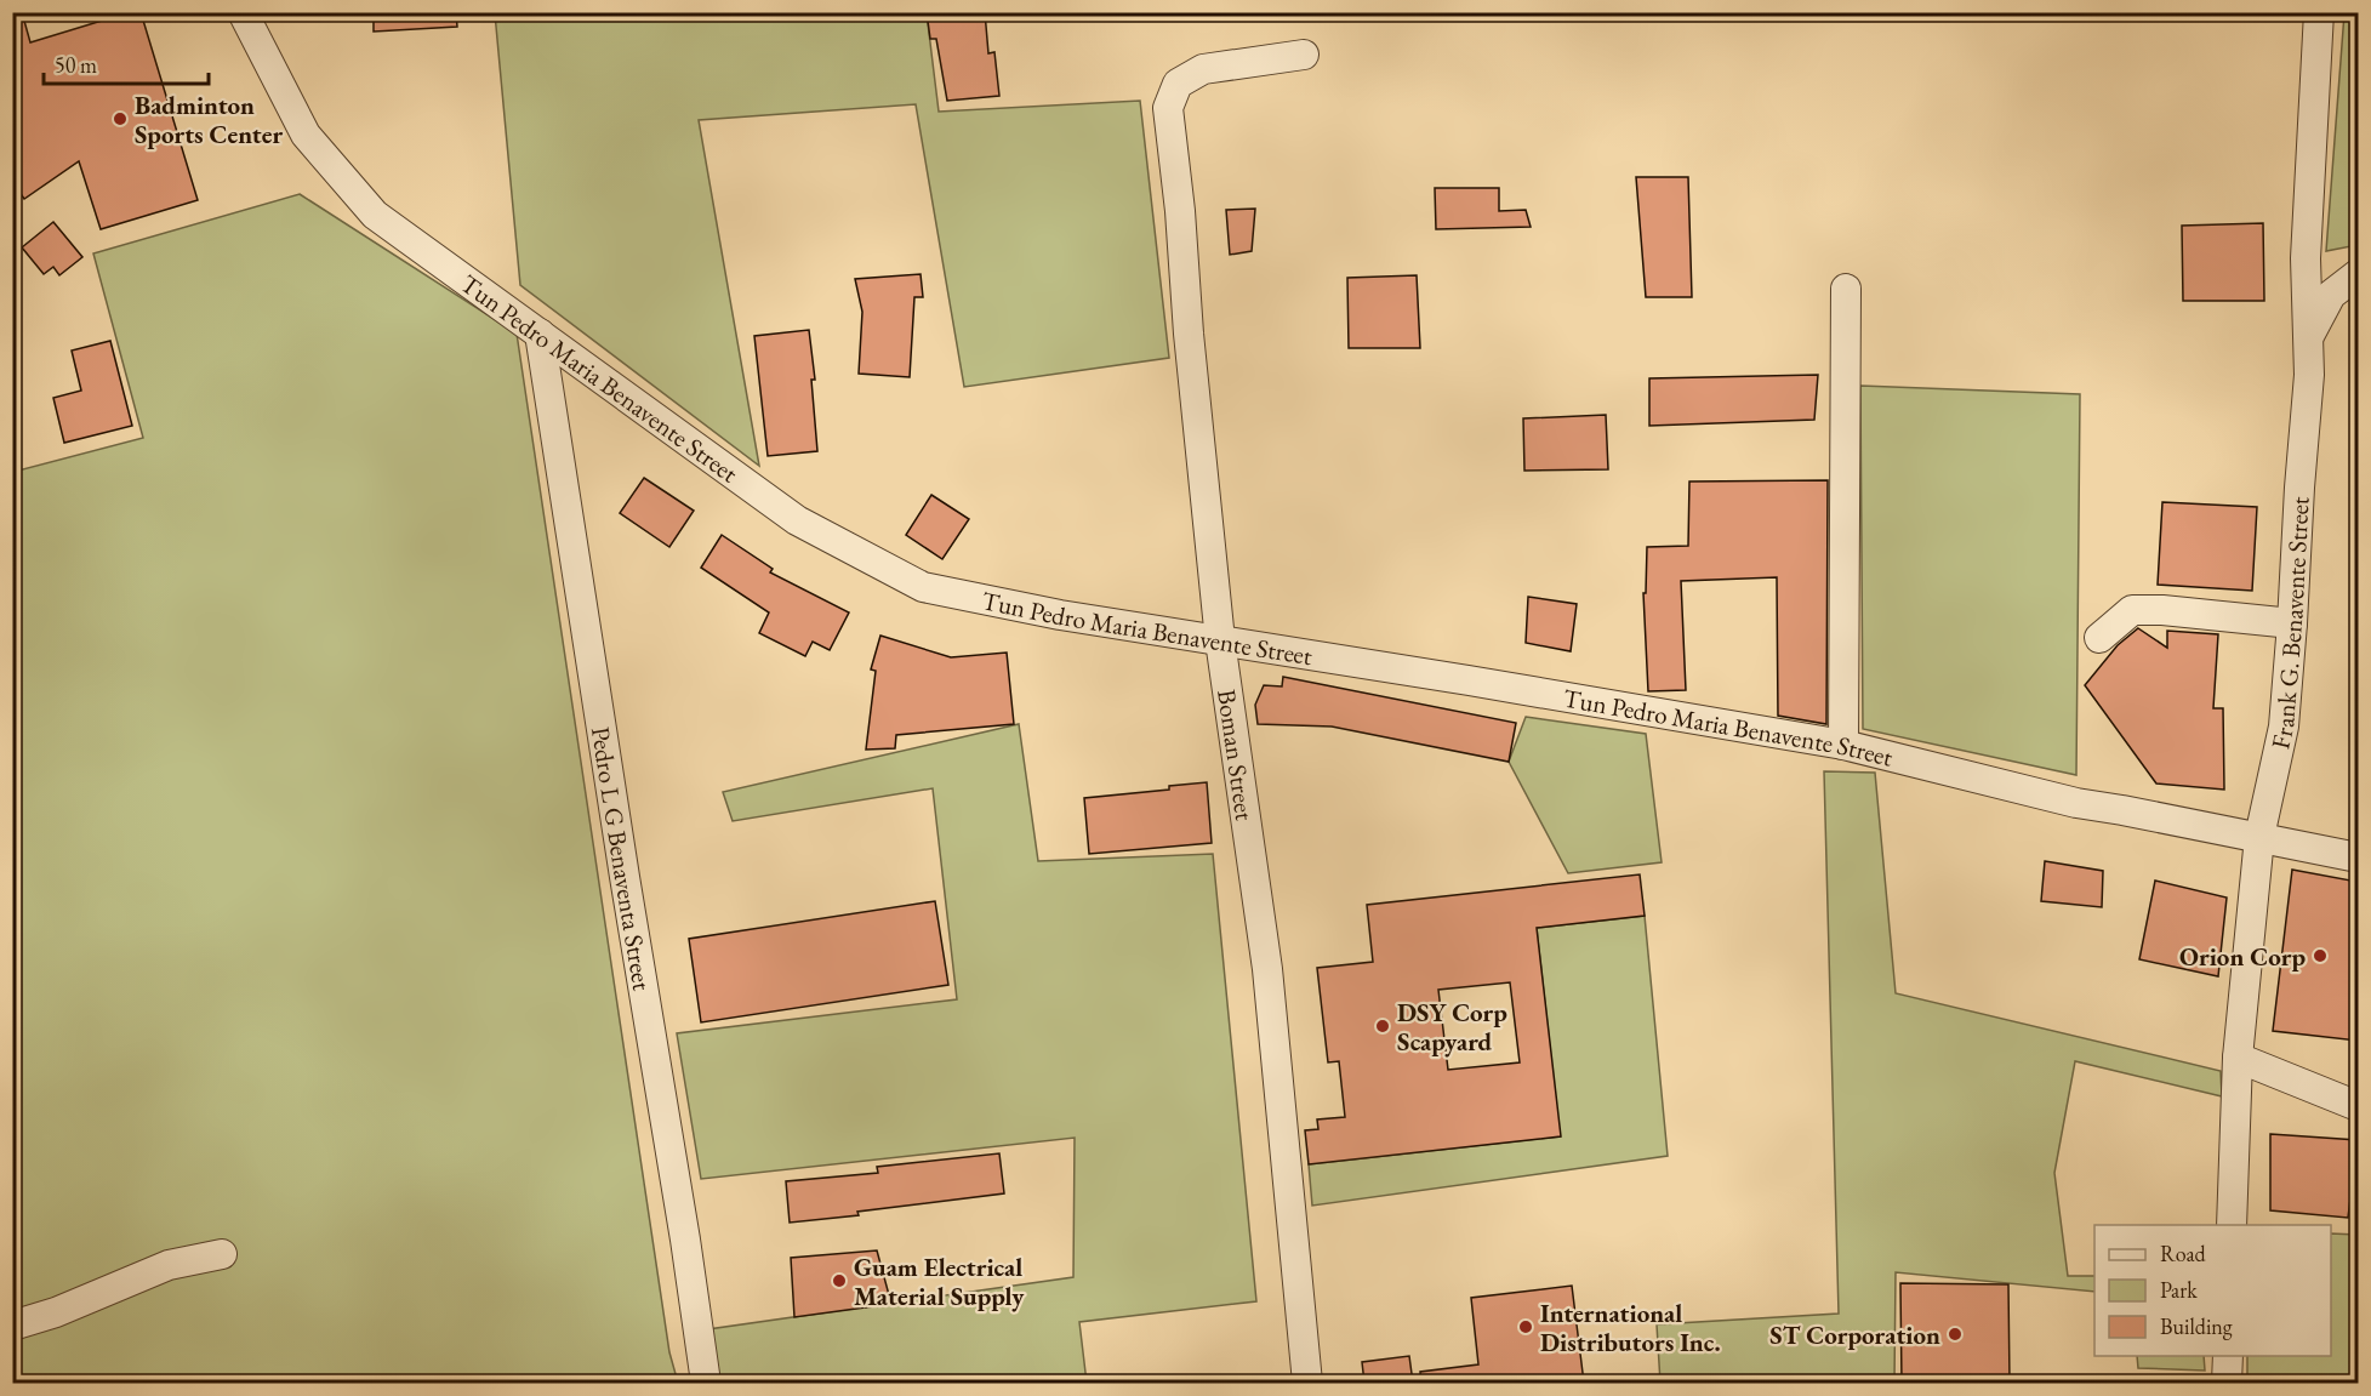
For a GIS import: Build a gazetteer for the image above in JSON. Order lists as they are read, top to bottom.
{
  "streets": {
    "street": [
      "Tun Pedro Maria Benavente Street",
      "Frank G. Benavente Street",
      "Boman Street",
      "Pedro L G Benaventa Street"
    ]
  },
  "crossings": [
    ["Tun Pedro Maria Benavente Street", "Frank G. Benavente Street"],
    ["Tun Pedro Maria Benavente Street", "Boman Street"],
    ["Tun Pedro Maria Benavente Street", "Pedro L G Benaventa Street"]
  ],
  "places": [
    "Badminton Sports Center",
    "Orion Corp",
    "DSY Corp Scapyard",
    "Guam Electrical Material Supply",
    "International Distributors Inc.",
    "ST Corporation"
  ],
  "legend": ["Road", "Park", "Building"],
  "scale_bar": "50 m"
}
